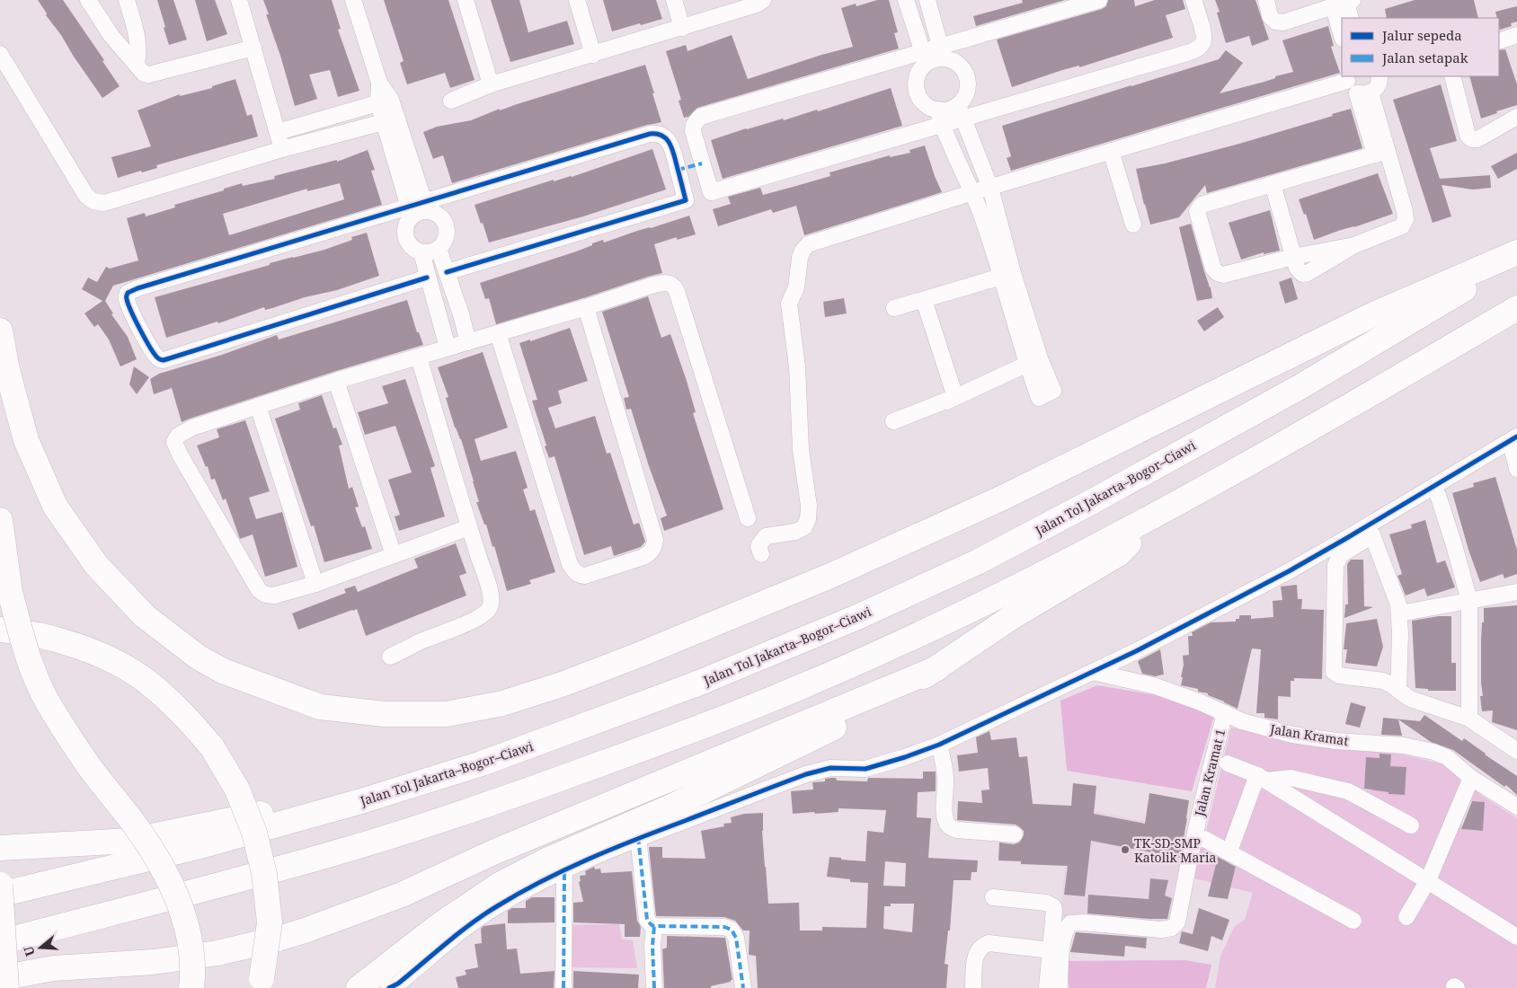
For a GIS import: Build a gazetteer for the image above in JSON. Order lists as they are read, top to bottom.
{
  "streets": {
    "highway": ["Jalan Tol Jakarta–Bogor–Ciawi"],
    "street": ["Jalan Kramat", "Jalan Kramat 1"]
  },
  "crossings": [
    ["Jalan Kramat", "Jalan Kramat 1"]
  ],
  "places": ["TK-SD-SMP Katolik Maria"],
  "legend": ["Jalur sepeda", "Jalan setapak"],
  "north": "left"
}
